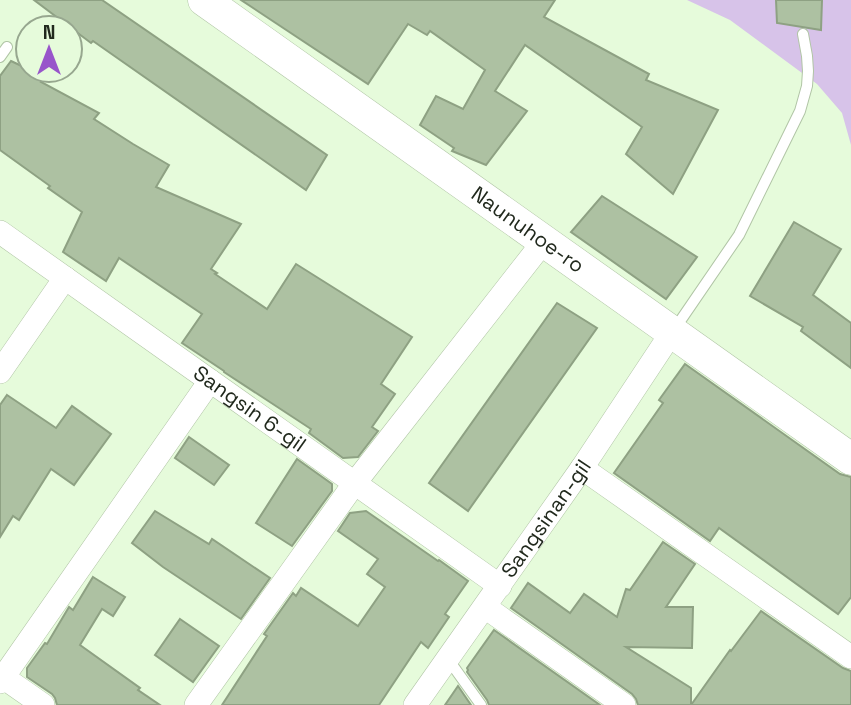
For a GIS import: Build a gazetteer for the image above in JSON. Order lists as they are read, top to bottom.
{
  "streets": {
    "street": ["Naunuhoe-ro", "Sangsin 6-gil", "Sangsinan-gil"]
  },
  "crossings": [
    ["Naunuhoe-ro", "Sangsinan-gil"],
    ["Sangsin 6-gil", "Sangsinan-gil"]
  ],
  "north": "top"
}
